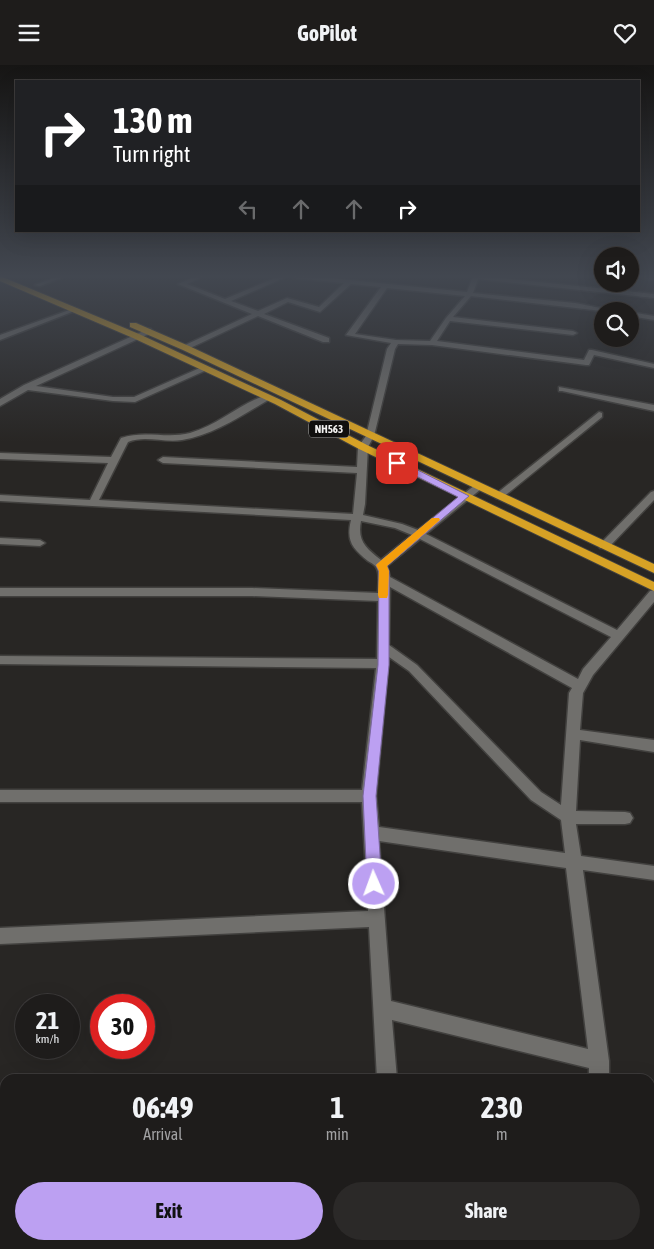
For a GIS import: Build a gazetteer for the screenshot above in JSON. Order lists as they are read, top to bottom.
{
  "streets": {
    "highway": ["NH563"]
  },
  "page": {
    "header": "GoPilot",
    "turn": ["130 m", "Turn right"],
    "speed": "21 km/h",
    "limit": "30",
    "eta": [
      "06:49",
      "Arrival",
      "1",
      "min",
      "230",
      "m"
    ],
    "buttons": ["Exit", "Share"]
  }
}
